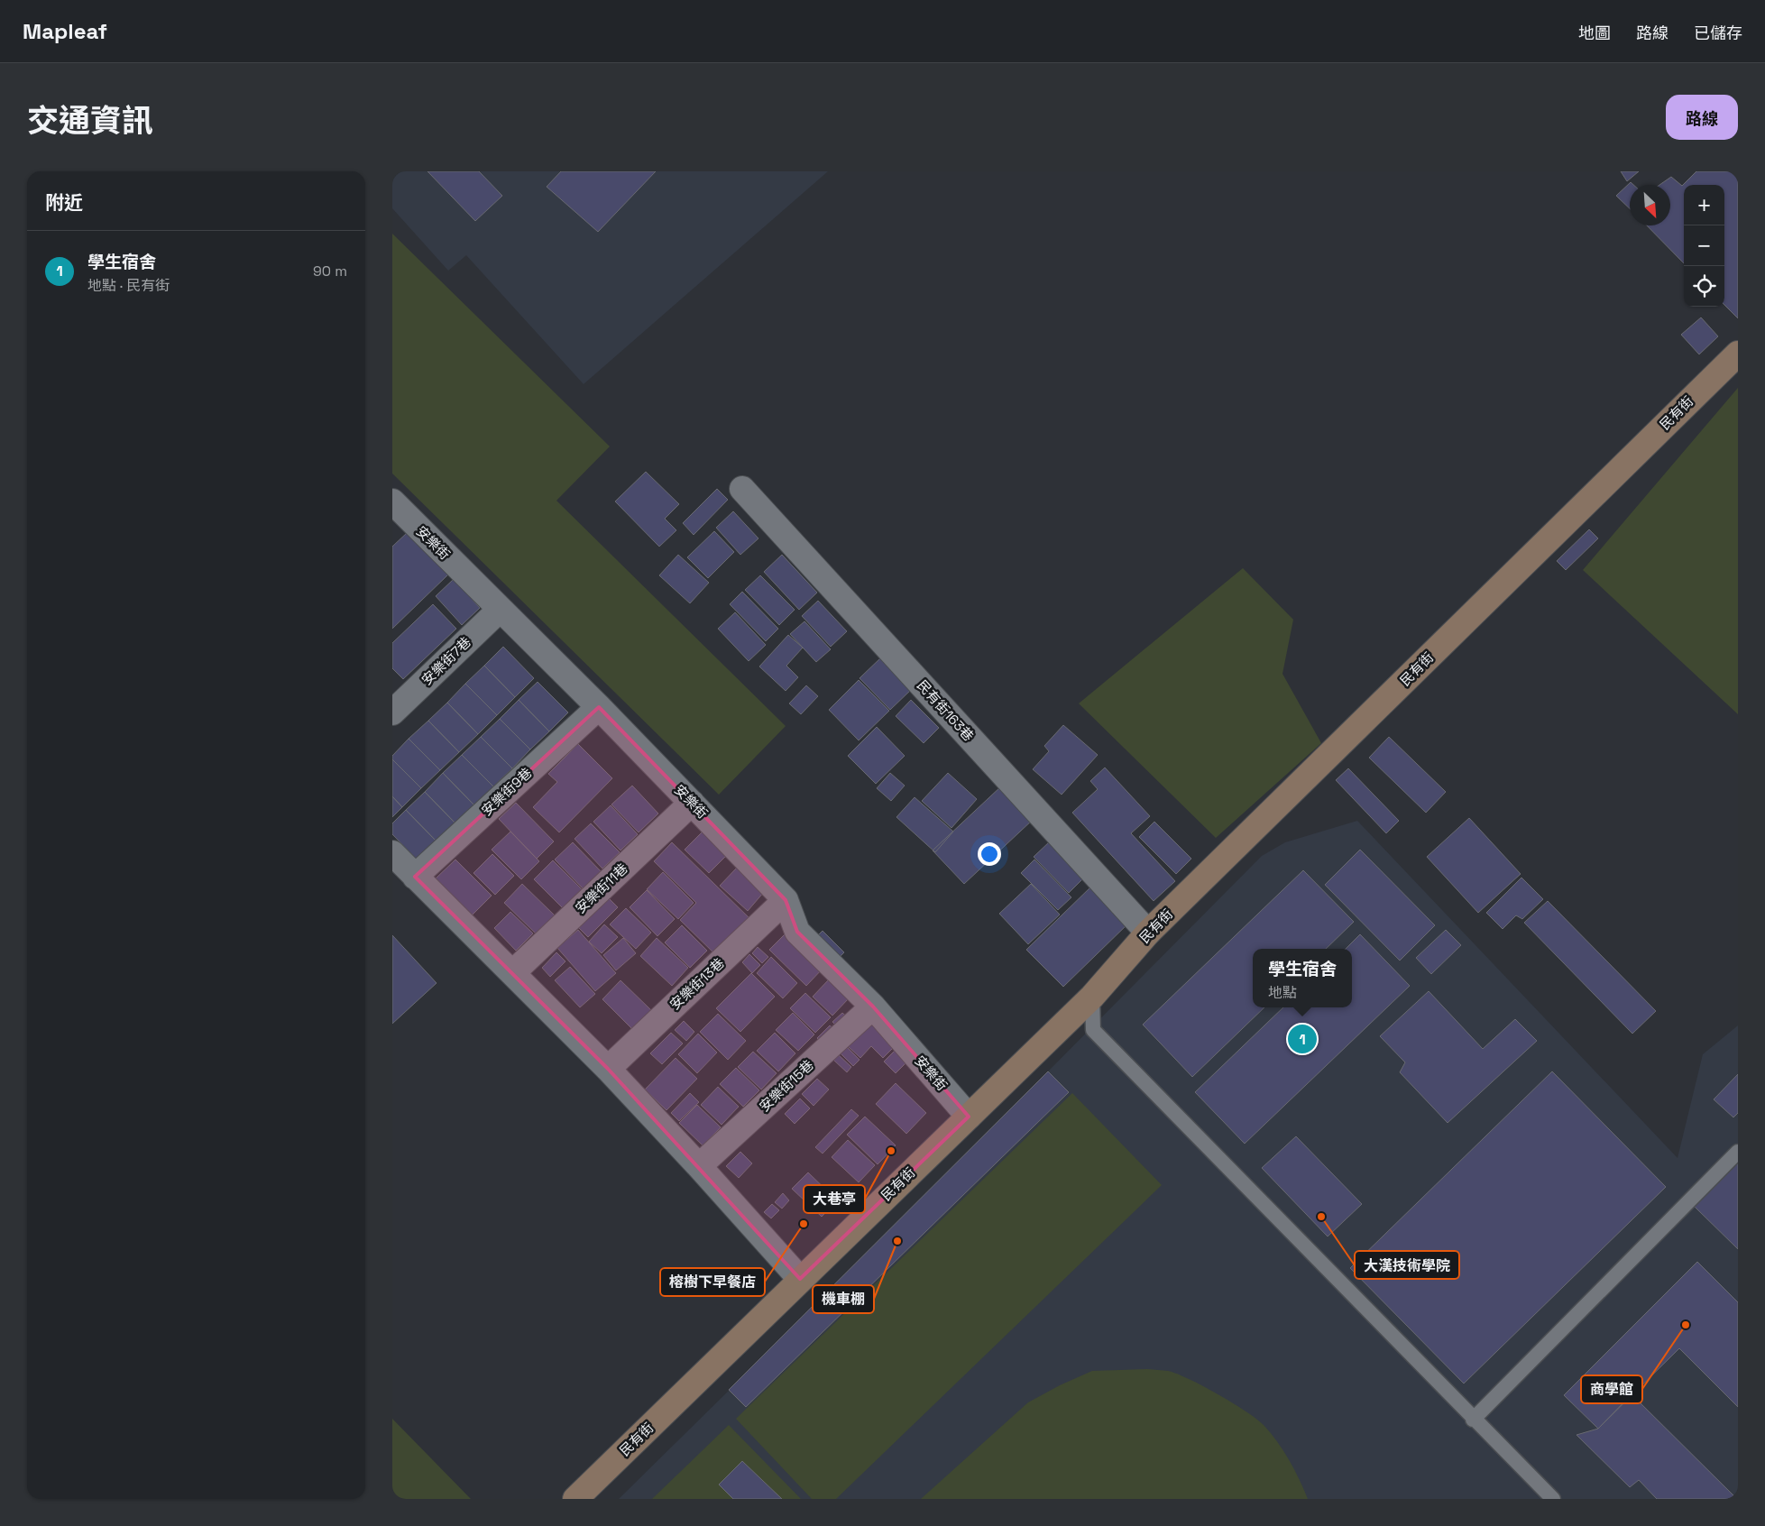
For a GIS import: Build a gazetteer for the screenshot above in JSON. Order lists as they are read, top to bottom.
{
  "streets": {
    "street": [
      "民有街",
      "安樂街",
      "安樂街7巷",
      "民有街163巷",
      "安樂街9巷",
      "安樂街11巷",
      "安樂街13巷",
      "安樂街15巷"
    ]
  },
  "crossings": [
    ["民有街", "安樂街"],
    ["民有街", "民有街163巷"],
    ["安樂街", "安樂街7巷"],
    ["安樂街", "安樂街9巷"],
    ["安樂街", "安樂街11巷"],
    ["安樂街", "安樂街13巷"],
    ["安樂街", "安樂街15巷"]
  ],
  "places": [
    "大巷亭",
    "大漢技術學院",
    "榕樹下早餐店",
    "機車棚",
    "商學館"
  ],
  "north": "bottom right",
  "page": {
    "header": "Mapleaf",
    "nav": ["地圖", "路線", "已儲存"],
    "title": "交通資訊",
    "buttons": "路線",
    "heading": "附近",
    "map_buttons": ["+", "−"],
    "list": [
      {
        "mark": "1",
        "name": "學生宿舍",
        "note": "地點 · 民有街",
        "value": "90 m"
      }
    ],
    "popup": ["學生宿舍", "地點"],
    "pins": "1"
  }
}
